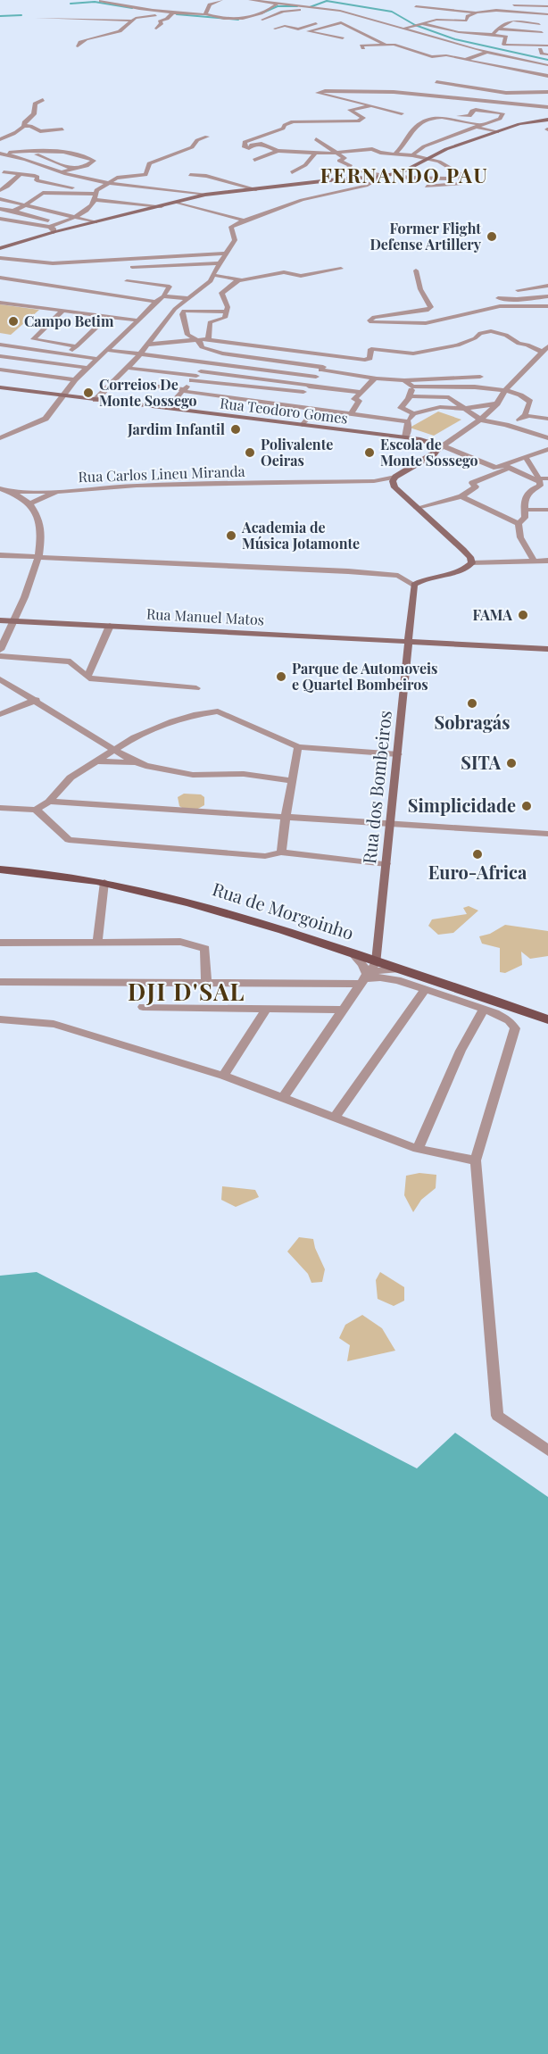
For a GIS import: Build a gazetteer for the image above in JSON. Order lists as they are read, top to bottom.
{
  "streets": {
    "main road": [
      "Rua Teodoro Gomes",
      "Rua Manuel Matos",
      "Rua dos Bombeiros",
      "Rua de Morgoinho"
    ],
    "street": ["Rua Carlos Lineu Miranda"]
  },
  "crossings": [
    ["Rua Manuel Matos", "Rua dos Bombeiros"],
    ["Rua dos Bombeiros", "Rua de Morgoinho"]
  ],
  "districts": ["FERNANDO PAU", "DJI D'SAL"],
  "places": [
    "Former Flight Defense Artillery",
    "Campo Betim",
    "Correios De Monte Sossego",
    "Jardim Infantil",
    "Polivalente Oeiras",
    "Escola de Monte Sossego",
    "Academia de Música Jotamonte",
    "FAMA",
    "Parque de Automoveis e Quartel Bombeiros",
    "Sobragás",
    "SITA",
    "Simplicidade",
    "Euro-Africa"
  ]
}
